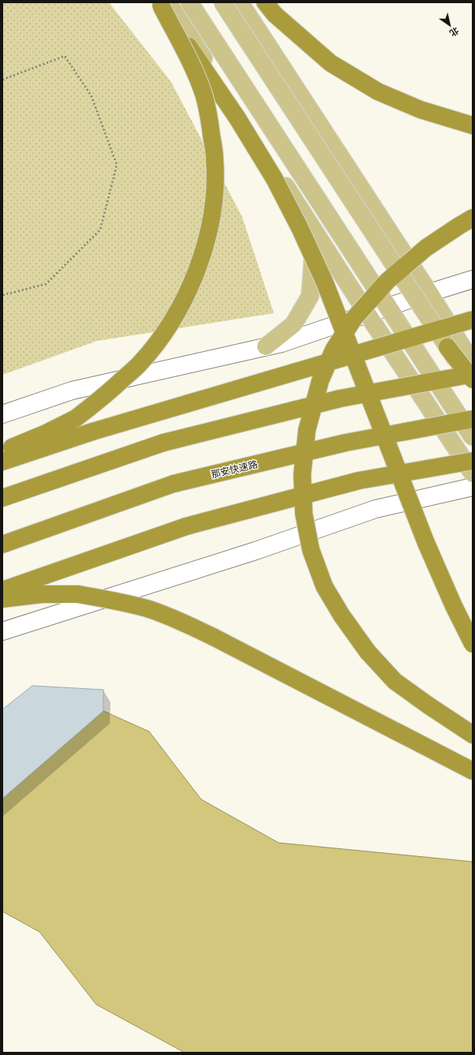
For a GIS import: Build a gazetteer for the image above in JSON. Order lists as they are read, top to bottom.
{
  "streets": {
    "highway": ["那安快速路"]
  },
  "north": "bottom right"
}
